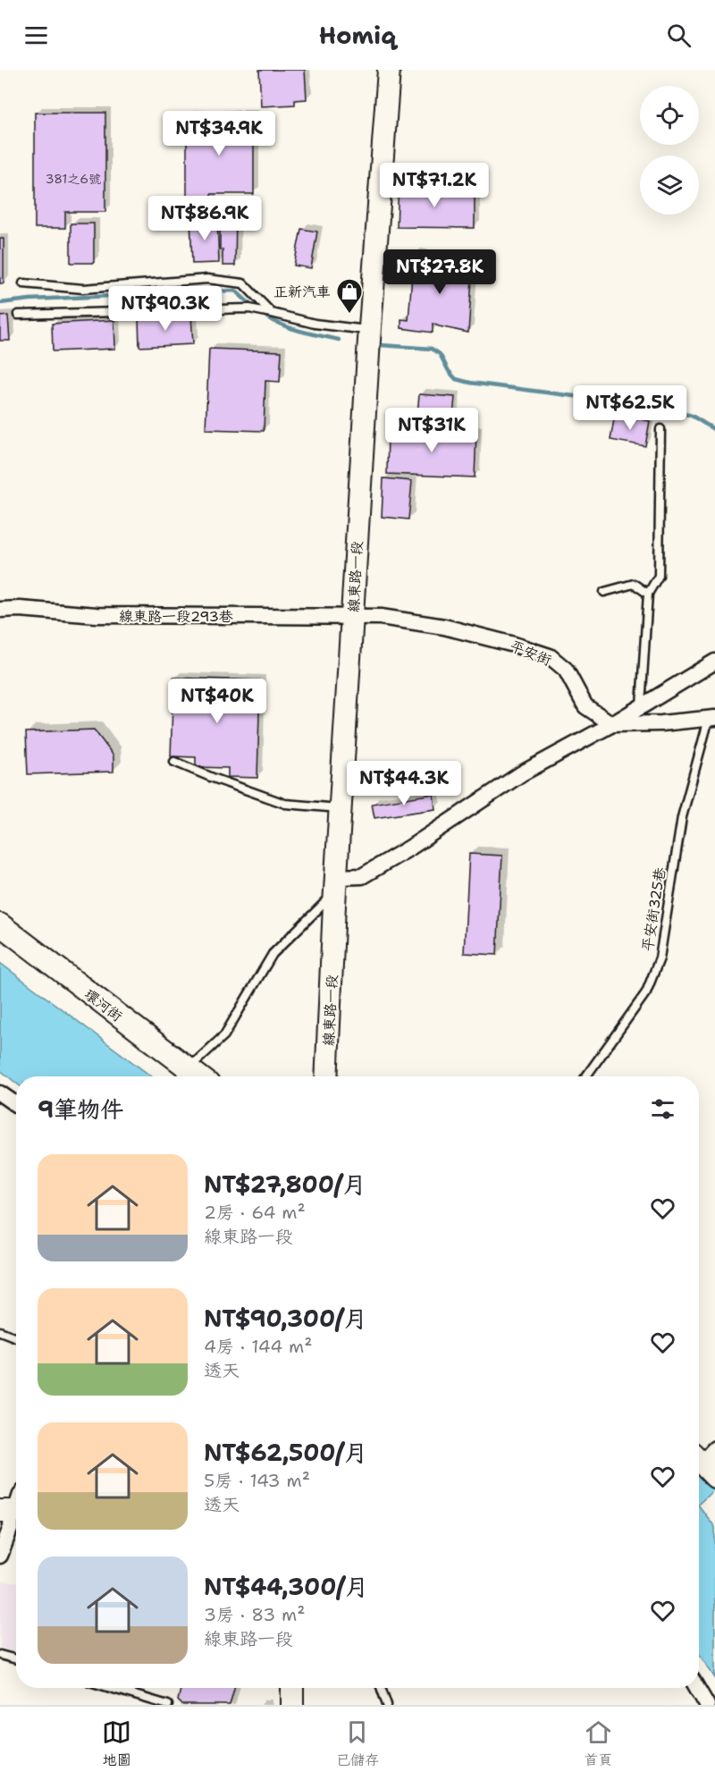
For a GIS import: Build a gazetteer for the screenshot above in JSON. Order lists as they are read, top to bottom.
{
  "streets": {
    "main road": ["線東路一段", "環河街"],
    "street": ["線東路一段293巷", "平安街"],
    "lane": ["平安街325巷"]
  },
  "crossings": [
    ["線東路一段", "線東路一段293巷"],
    ["線東路一段", "平安街"],
    ["線東路一段293巷", "平安街"]
  ],
  "places": {
    "shop": ["正新汽車"]
  },
  "house_numbers": ["381之6號"],
  "page": {
    "header": "Homiq",
    "price": [
      "NT$34.9K",
      "NT$71.2K",
      "NT$86.9K",
      "NT$27.8K",
      "NT$90.3K",
      "NT$62.5K",
      "NT$31K",
      "NT$40K",
      "NT$44.3K"
    ],
    "heading": "9筆物件",
    "list": [
      {
        "name": "NT$27,800/月",
        "note": "2房 · 64 m² · 線東路一段"
      },
      {
        "name": "NT$90,300/月",
        "note": "4房 · 144 m² · 透天"
      },
      {
        "name": "NT$62,500/月",
        "note": "5房 · 143 m² · 透天"
      },
      {
        "name": "NT$44,300/月",
        "note": "3房 · 83 m² · 線東路一段"
      }
    ],
    "tabs": ["地圖", "已儲存", "首頁"]
  }
}
